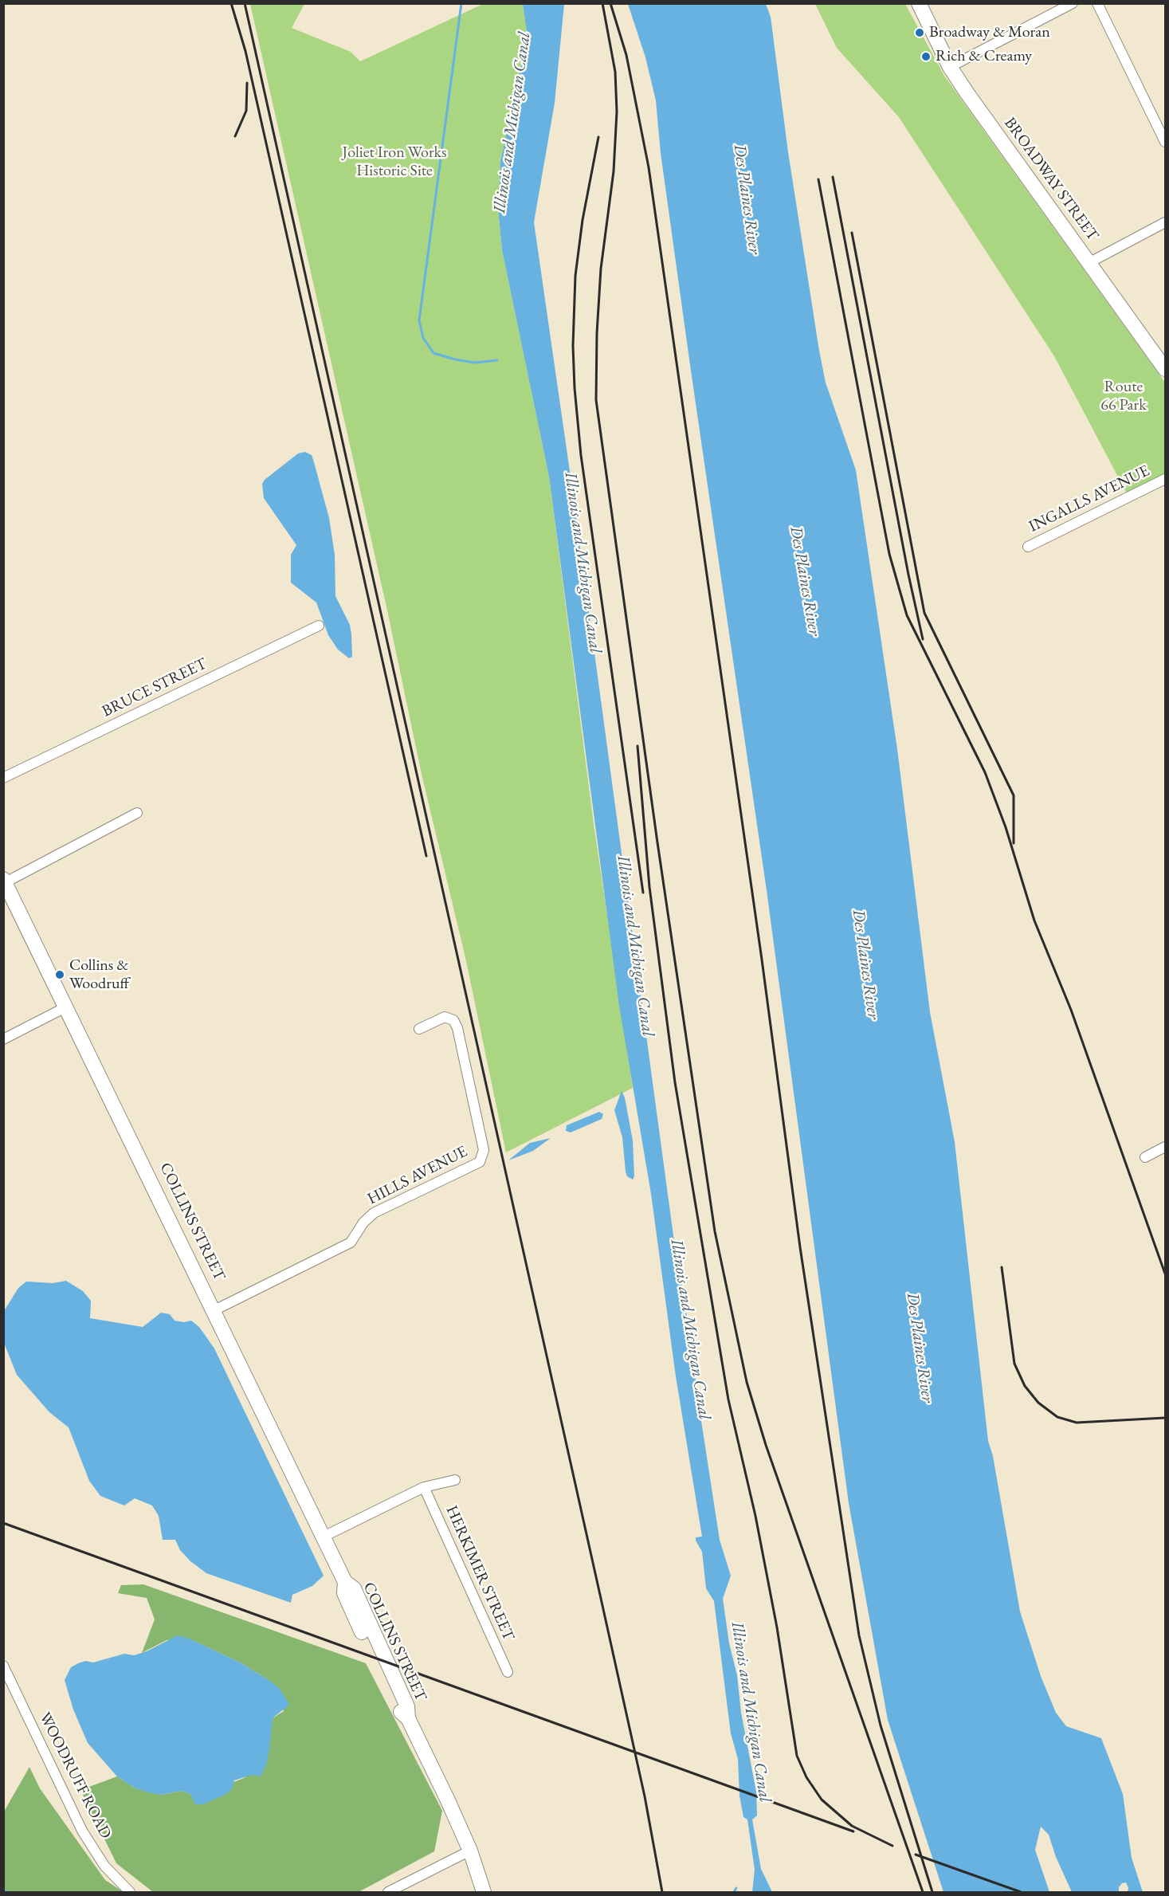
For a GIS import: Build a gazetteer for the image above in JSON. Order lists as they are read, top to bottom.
{
  "streets": {
    "main road": ["BROADWAY STREET", "COLLINS STREET"],
    "street": [
      "INGALLS AVENUE",
      "BRUCE STREET",
      "HILLS AVENUE",
      "HERKIMER STREET",
      "WOODRUFF ROAD"
    ]
  },
  "crossings": [
    ["HILLS AVENUE", "COLLINS STREET"]
  ],
  "water": ["Illinois and Michigan Canal", "Des Plaines River"],
  "parks": ["Joliet Iron Works Historic Site", "Route 66 Park"],
  "places": ["Broadway & Moran", "Rich & Creamy", "Collins & Woodruff"]
}
